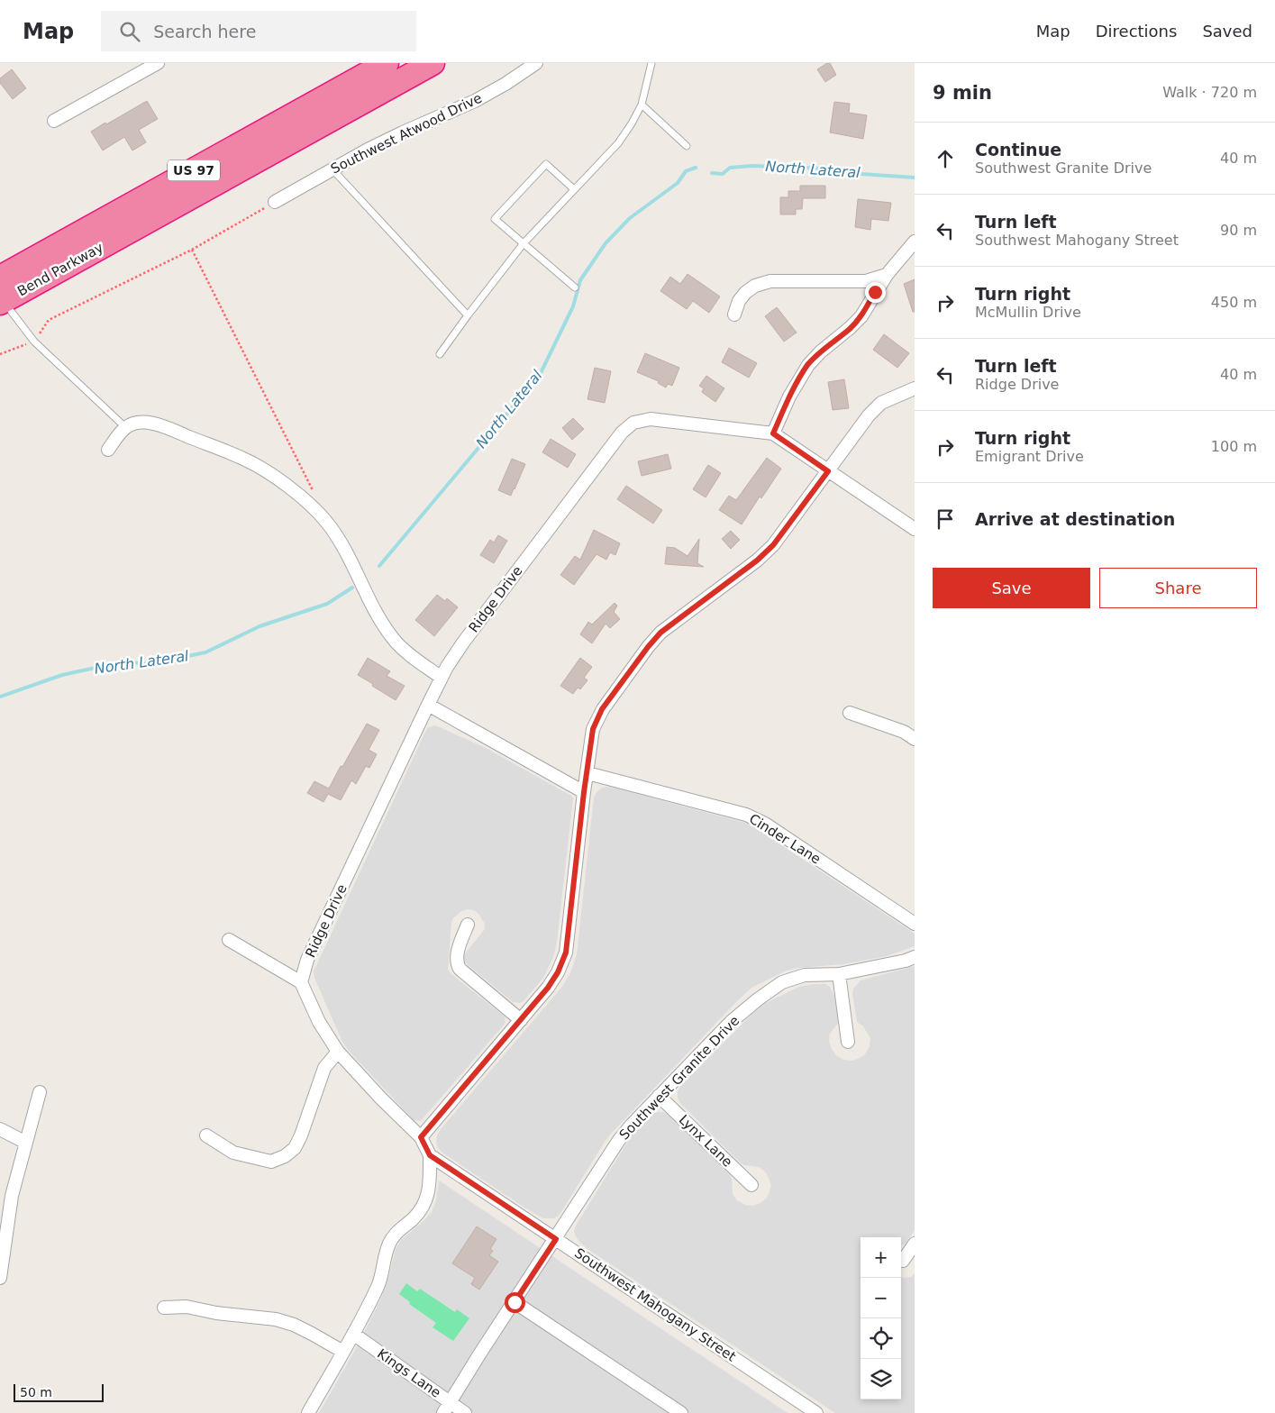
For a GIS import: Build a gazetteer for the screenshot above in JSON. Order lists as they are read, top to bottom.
{
  "streets": {
    "highway": ["US 97"],
    "street": [
      "Southwest Atwood Drive",
      "Ridge Drive",
      "Cinder Lane",
      "Southwest Granite Drive",
      "Lynx Lane",
      "Southwest Mahogany Street",
      "Kings Lane"
    ]
  },
  "crossings": [
    ["Ridge Drive", "Southwest Mahogany Street"],
    ["Southwest Granite Drive", "Lynx Lane"],
    ["Southwest Granite Drive", "Southwest Mahogany Street"],
    ["Southwest Granite Drive", "Kings Lane"]
  ],
  "water": ["North Lateral"],
  "scale_bar": "50 m",
  "page": {
    "header": "Map",
    "search": "Search here",
    "nav": ["Map", "Directions", "Saved"],
    "heading": ["9 min", "Walk · 720 m"],
    "list": [
      ["Continue", "Southwest Granite Drive", "40 m"],
      ["Turn left", "Southwest Mahogany Street", "90 m"],
      ["Turn right", "McMullin Drive", "450 m"],
      ["Turn left", "Ridge Drive", "40 m"],
      ["Turn right", "Emigrant Drive", "100 m"],
      "Arrive at destination"
    ],
    "buttons": ["Save", "Share"],
    "map_buttons": ["+", "−"],
    "scale": "50 m"
  }
}
